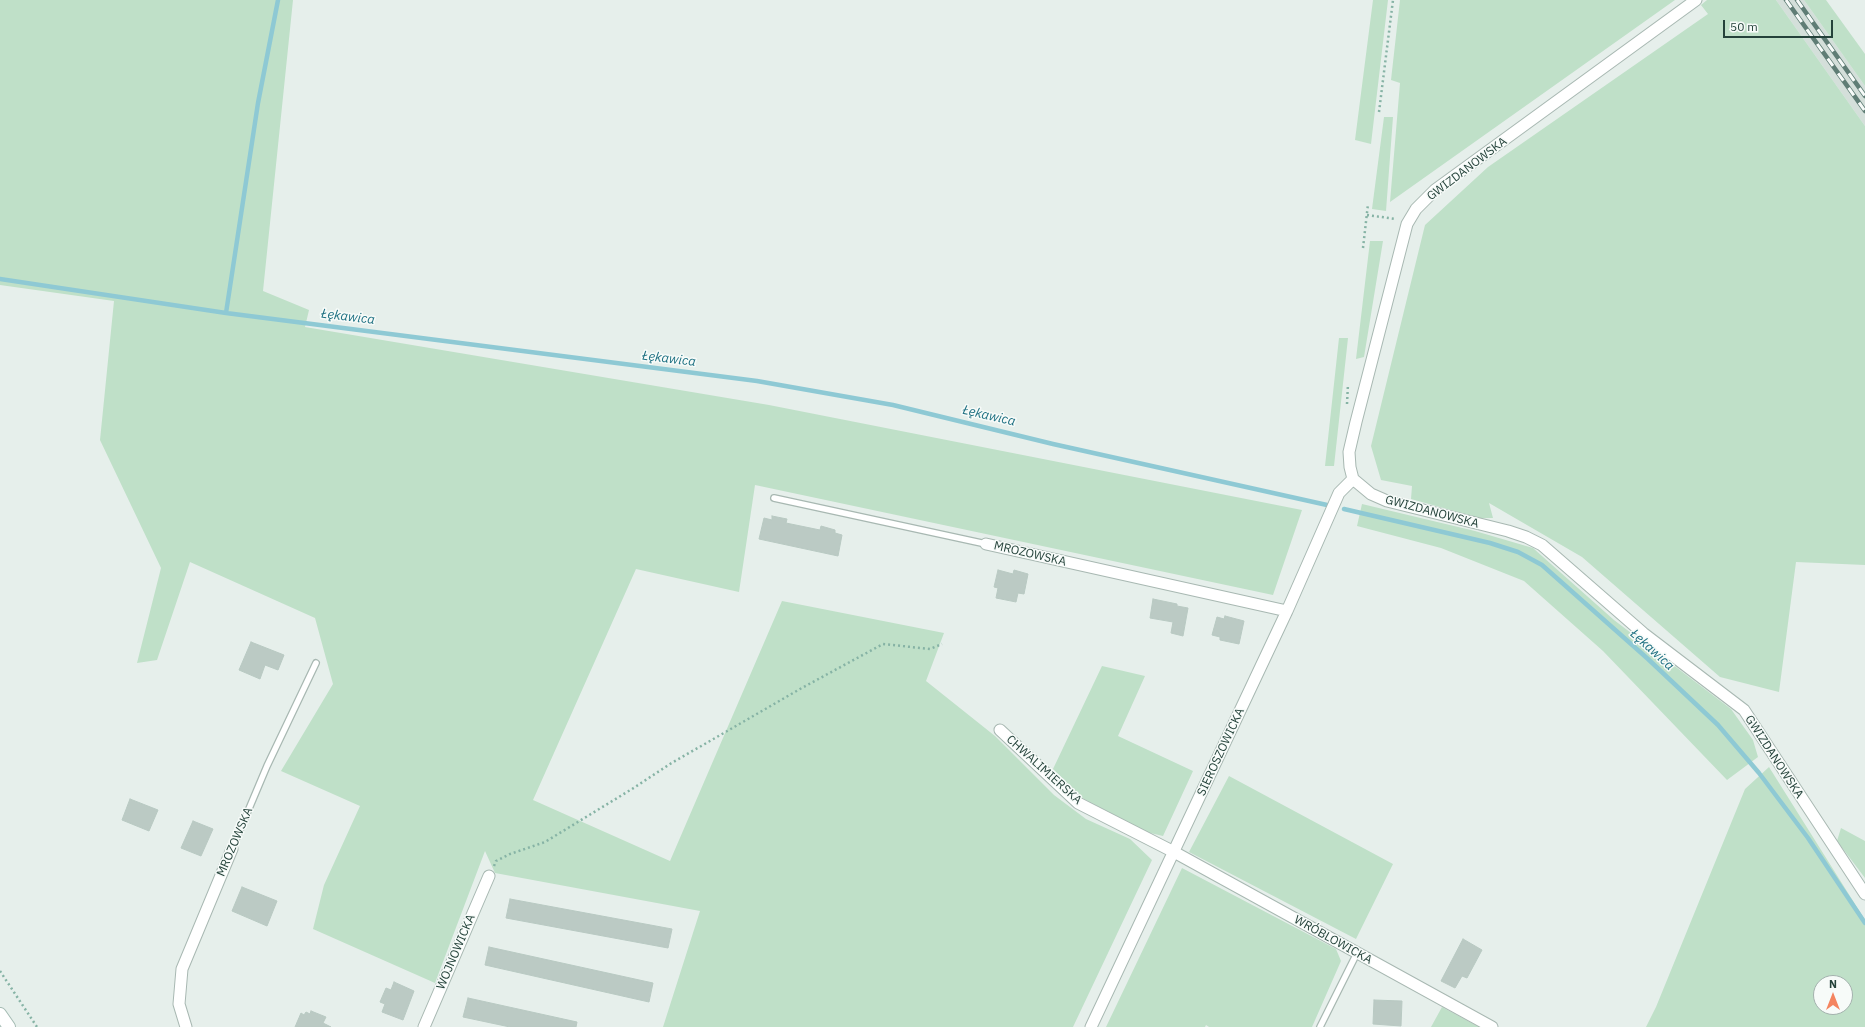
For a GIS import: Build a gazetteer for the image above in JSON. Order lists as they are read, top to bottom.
{
  "streets": {
    "street": [
      "GWIZDANOWSKA",
      "MROZOWSKA",
      "SIEROSZOWICKA",
      "CHWALIMIERSKA",
      "WRÓBLOWICKA",
      "WOJNOWICKA"
    ]
  },
  "crossings": [
    ["GWIZDANOWSKA", "SIEROSZOWICKA"],
    ["MROZOWSKA", "SIEROSZOWICKA"],
    ["SIEROSZOWICKA", "CHWALIMIERSKA"],
    ["SIEROSZOWICKA", "WRÓBLOWICKA"],
    ["CHWALIMIERSKA", "WRÓBLOWICKA"]
  ],
  "water": ["Łękawica"],
  "scale_bar": "50 m",
  "north": "top"
}
